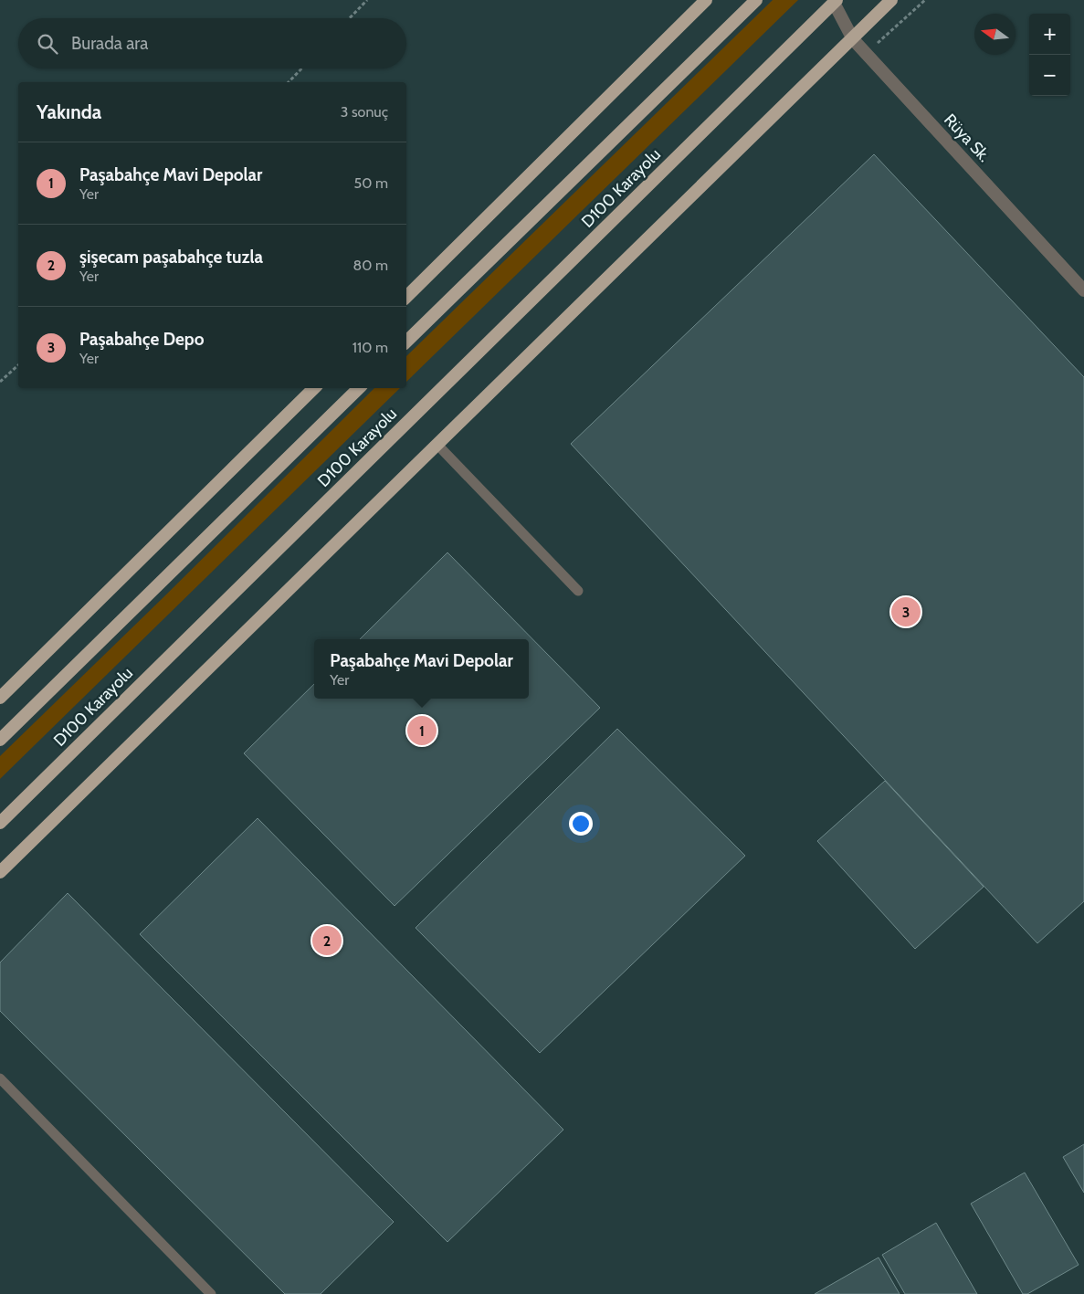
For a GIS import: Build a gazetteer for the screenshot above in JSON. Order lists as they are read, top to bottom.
{
  "streets": {
    "highway": ["D100 Karayolu"],
    "street": ["Rüya Sk."]
  },
  "crossings": [
    ["Rüya Sk.", "D100 Karayolu"]
  ],
  "north": "left",
  "page": {
    "map_buttons": ["+", "−"],
    "search": "Burada ara",
    "heading": ["Yakında", "3 sonuç"],
    "list": [
      {
        "mark": "1",
        "name": "Paşabahçe Mavi Depolar",
        "note": "Yer",
        "value": "50 m"
      },
      {
        "mark": "2",
        "name": "şişecam paşabahçe tuzla",
        "note": "Yer",
        "value": "80 m"
      },
      {
        "mark": "3",
        "name": "Paşabahçe Depo",
        "note": "Yer",
        "value": "110 m"
      }
    ],
    "pins": ["3", "1", "2"],
    "popup": ["Paşabahçe Mavi Depolar", "Yer"]
  }
}
